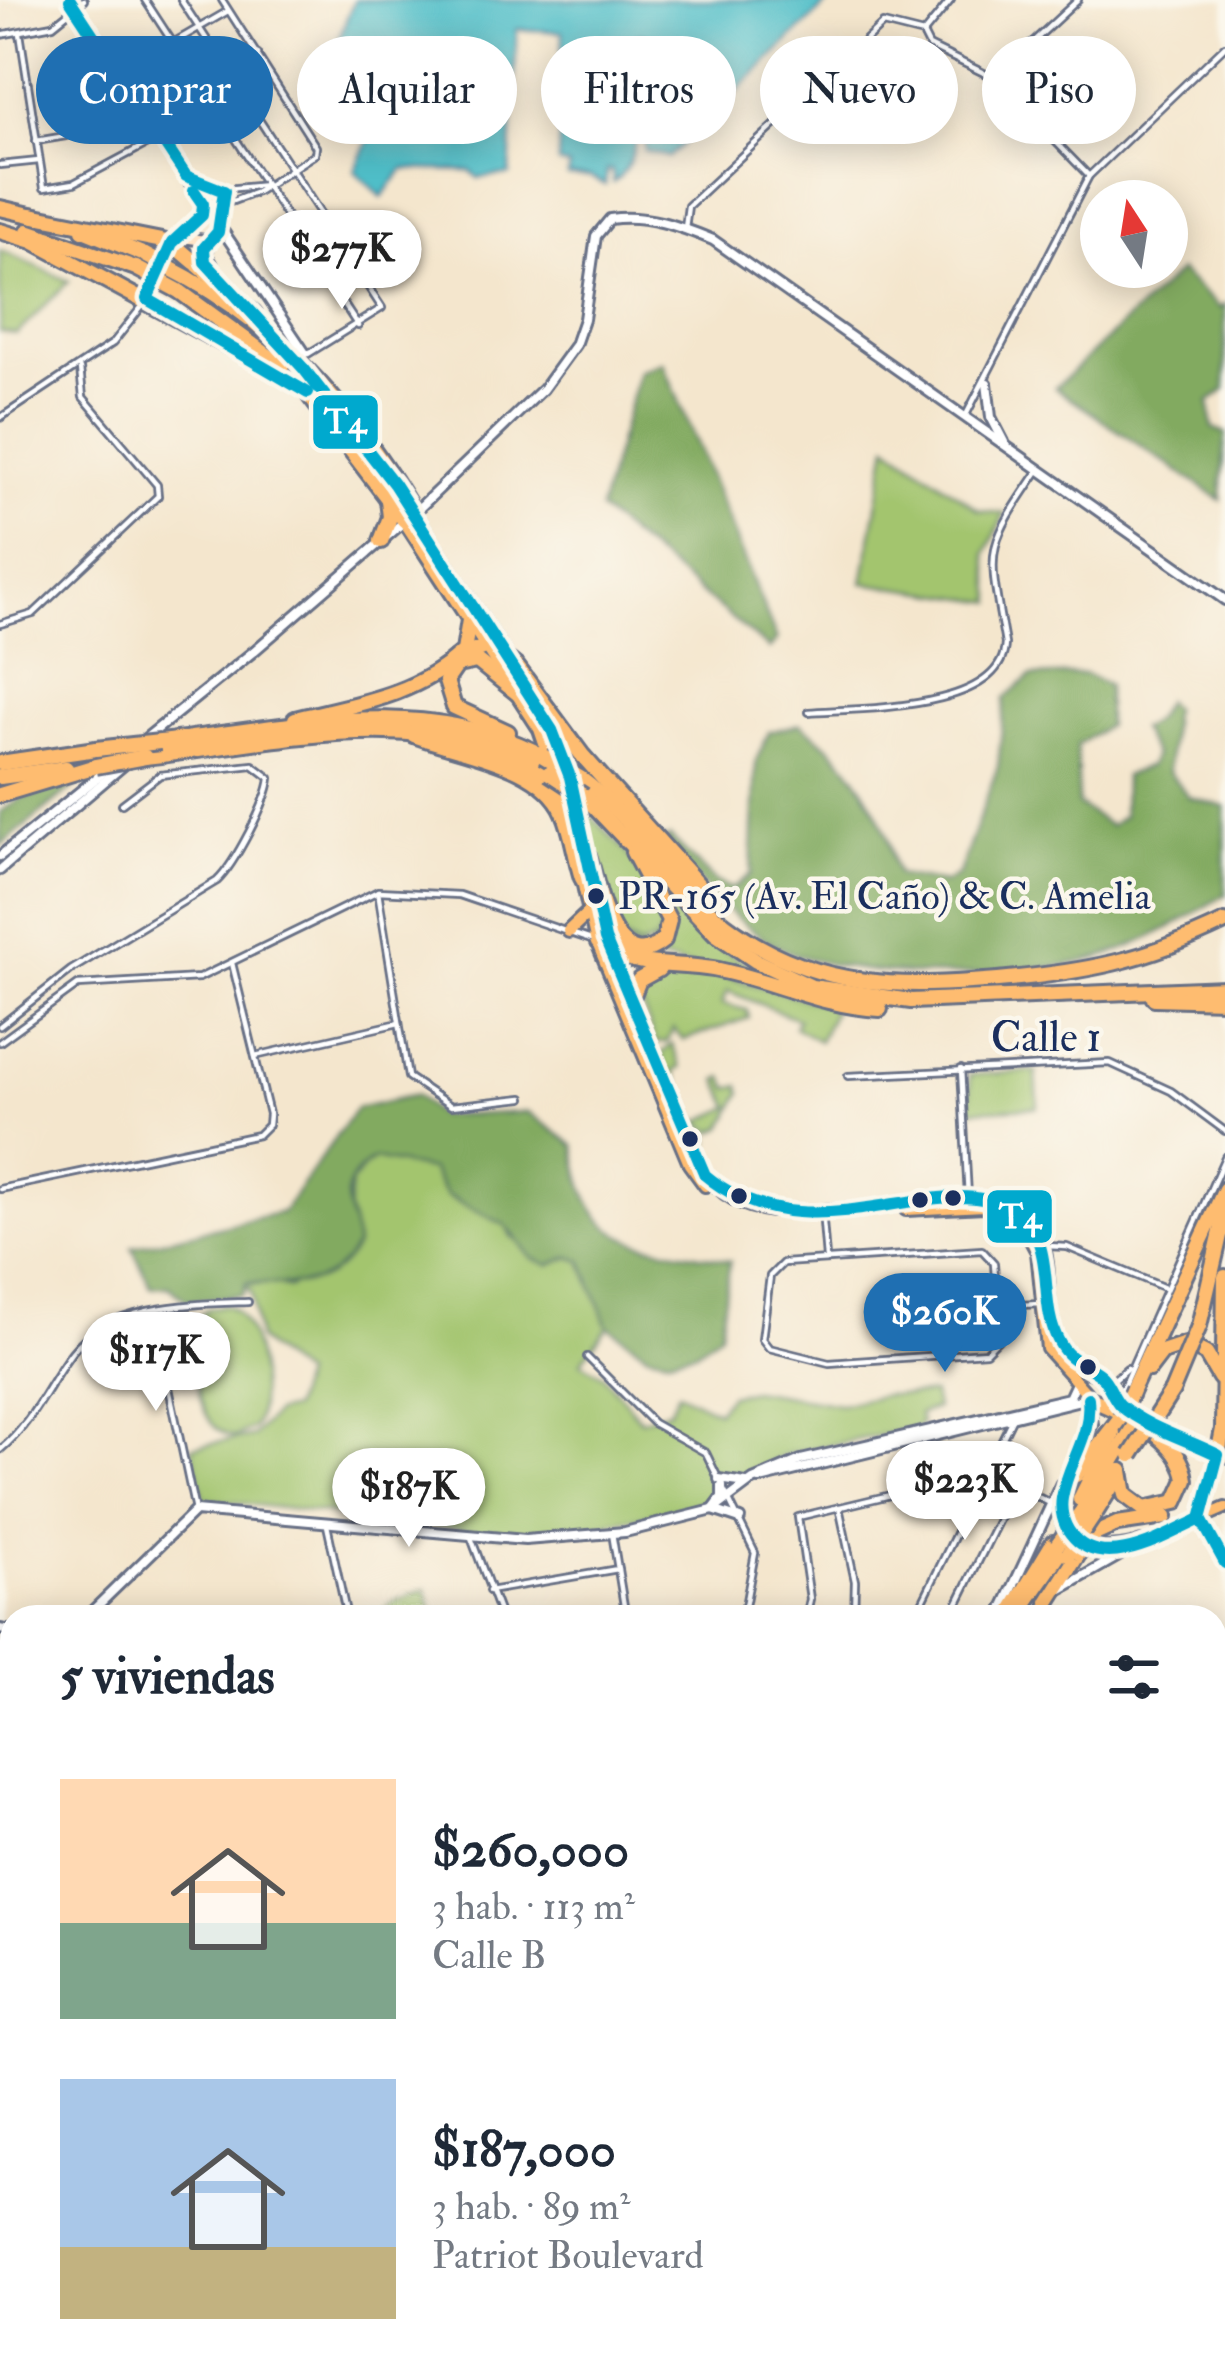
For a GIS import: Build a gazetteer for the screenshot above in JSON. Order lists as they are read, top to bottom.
{
  "streets": {
    "street": ["Calle 1"]
  },
  "places": ["PR-165 (Av. El Caño) & C. Amelia"],
  "lines": ["transit line T4"],
  "north": "top",
  "page": {
    "chip": [
      "Comprar",
      "Alquilar",
      "Filtros",
      "Nuevo",
      "Piso"
    ],
    "price": [
      "$277K",
      "$260K",
      "$117K",
      "$223K",
      "$187K"
    ],
    "heading": "5 viviendas",
    "list": [
      {
        "name": "$260,000",
        "note": "3 hab. · 113 m² · Calle B"
      },
      {
        "name": "$187,000",
        "note": "3 hab. · 89 m² · Patriot Boulevard"
      }
    ]
  }
}
